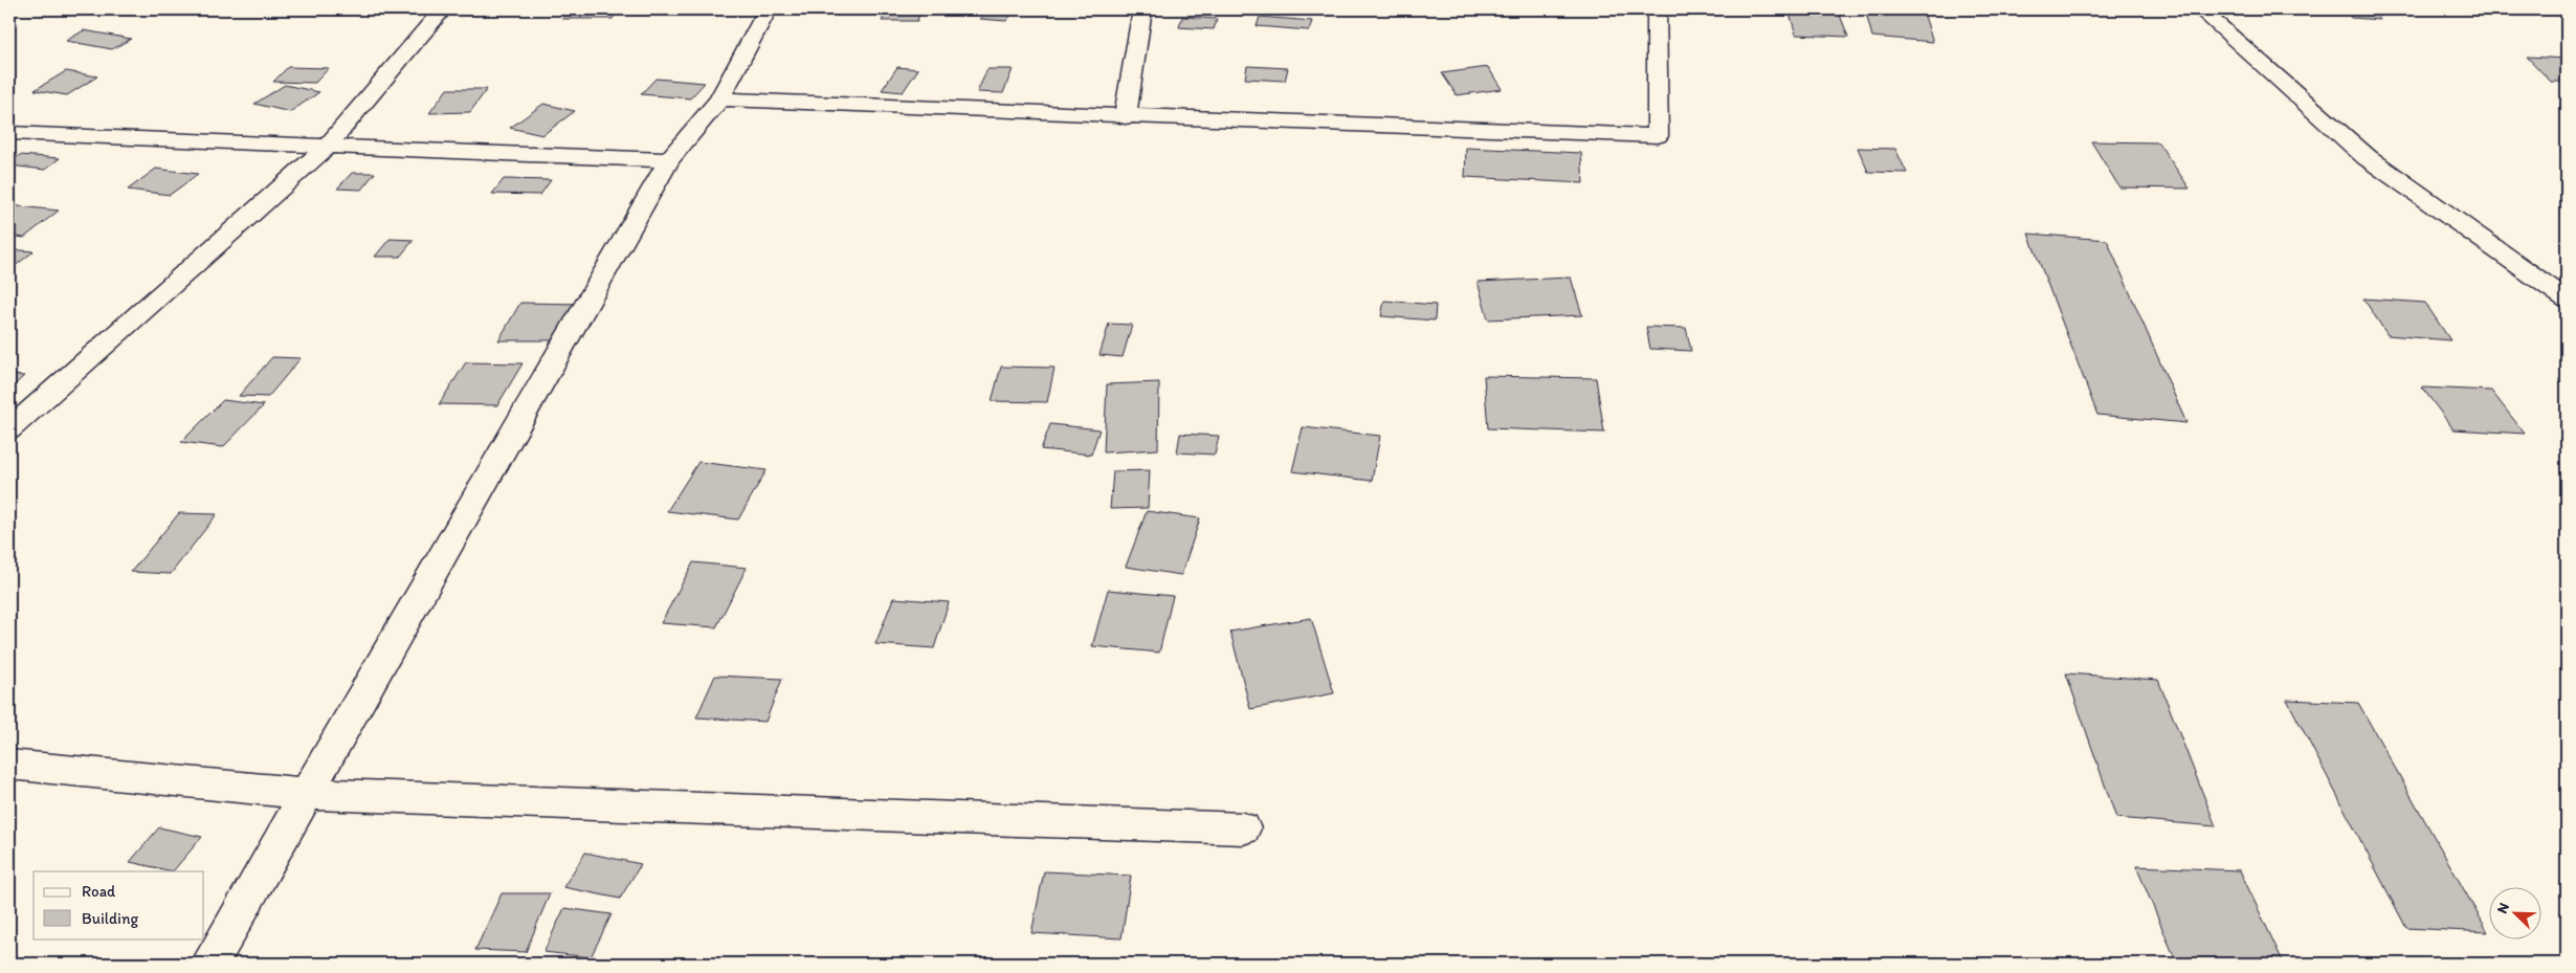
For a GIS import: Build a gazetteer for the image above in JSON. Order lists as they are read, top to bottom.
{
  "legend": ["Road", "Building"],
  "north": "top left"
}
